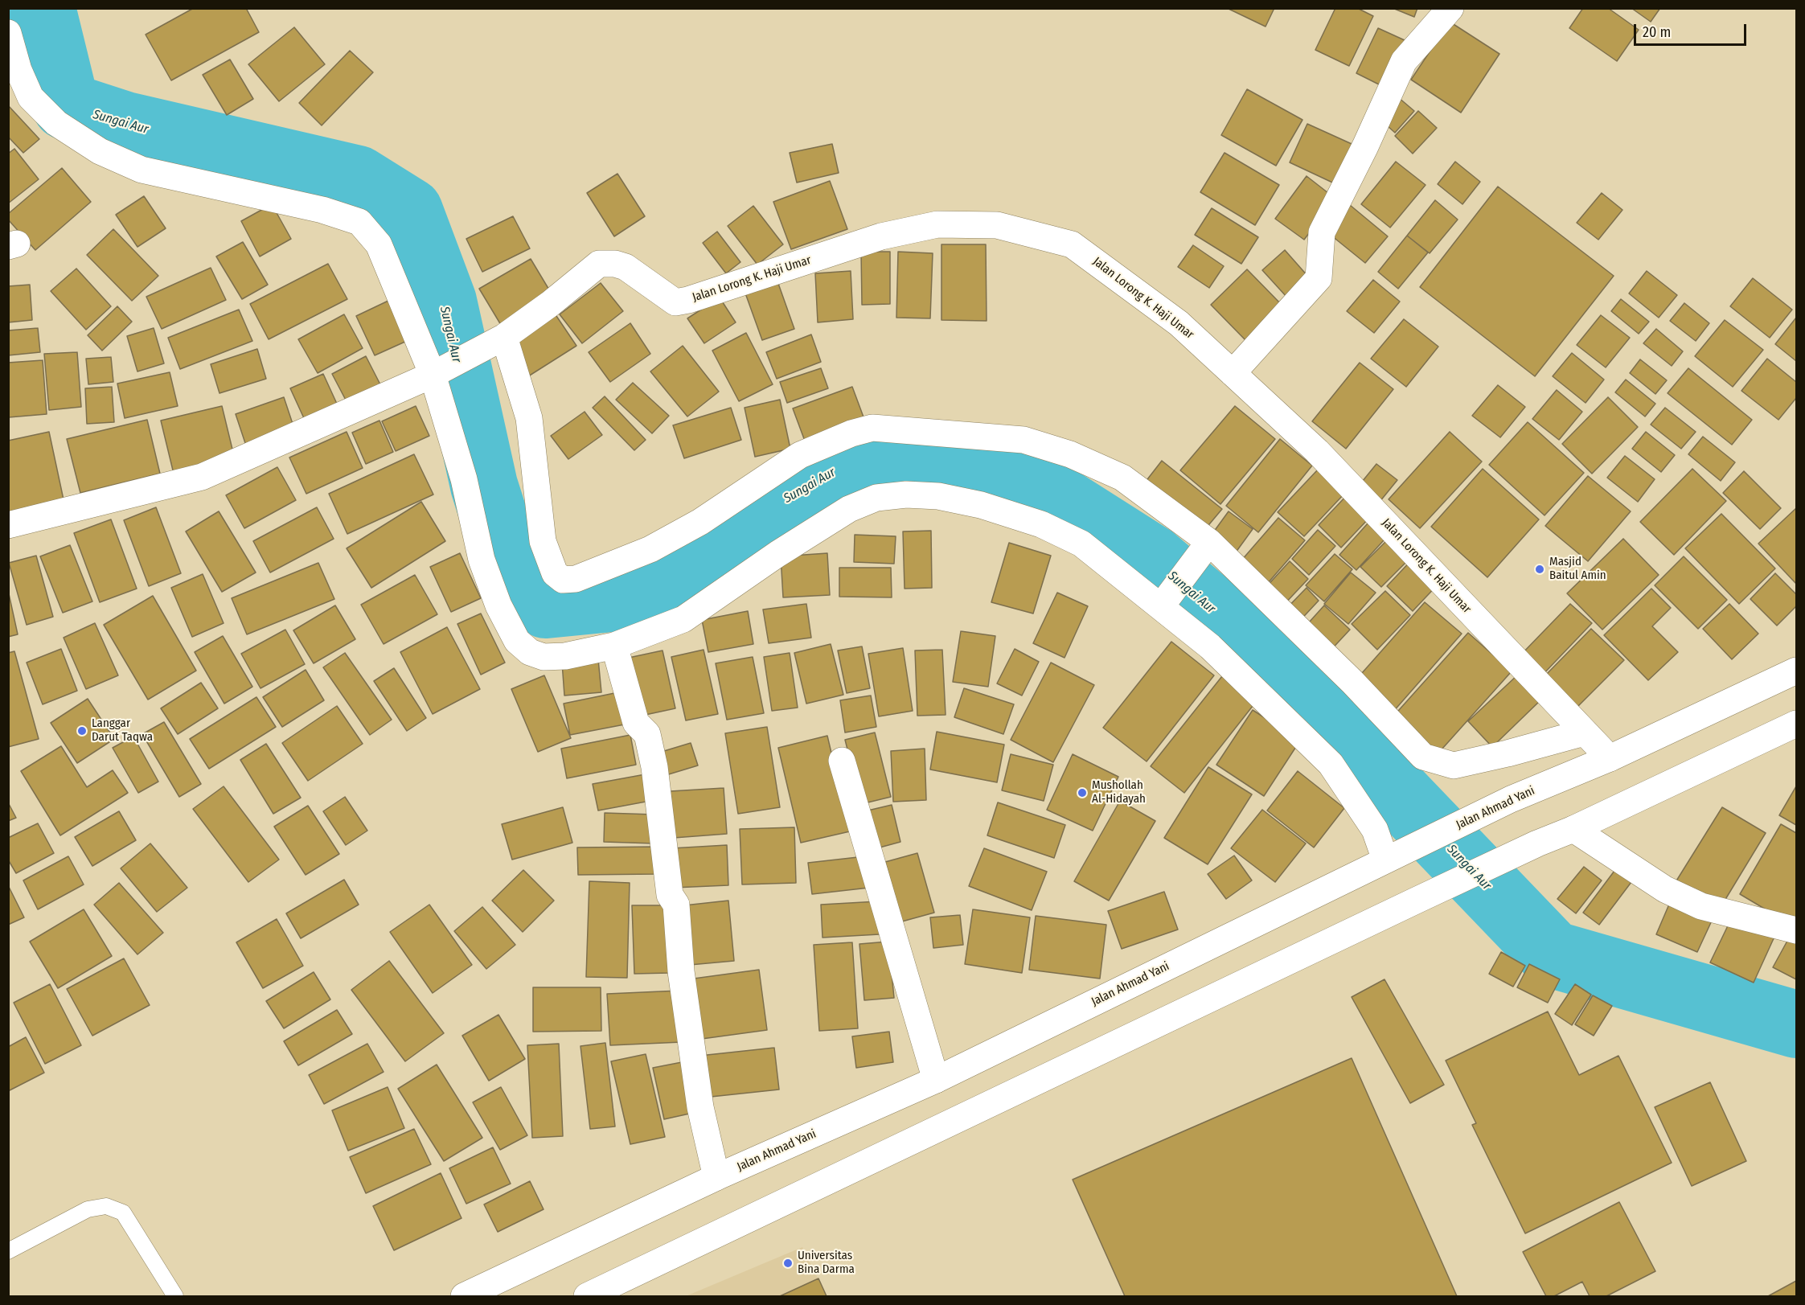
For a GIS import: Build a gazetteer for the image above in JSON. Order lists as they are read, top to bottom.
{
  "streets": {
    "main road": ["Jalan Lorong K. Haji Umar", "Jalan Ahmad Yani"]
  },
  "crossings": [
    ["Jalan Lorong K. Haji Umar", "Jalan Ahmad Yani"]
  ],
  "water": ["Sungai Aur"],
  "places": [
    "Masjid Baitul Amin",
    "Langgar Darut Taqwa",
    "Mushollah Al-Hidayah",
    "Universitas Bina Darma"
  ],
  "scale_bar": "20 m"
}
